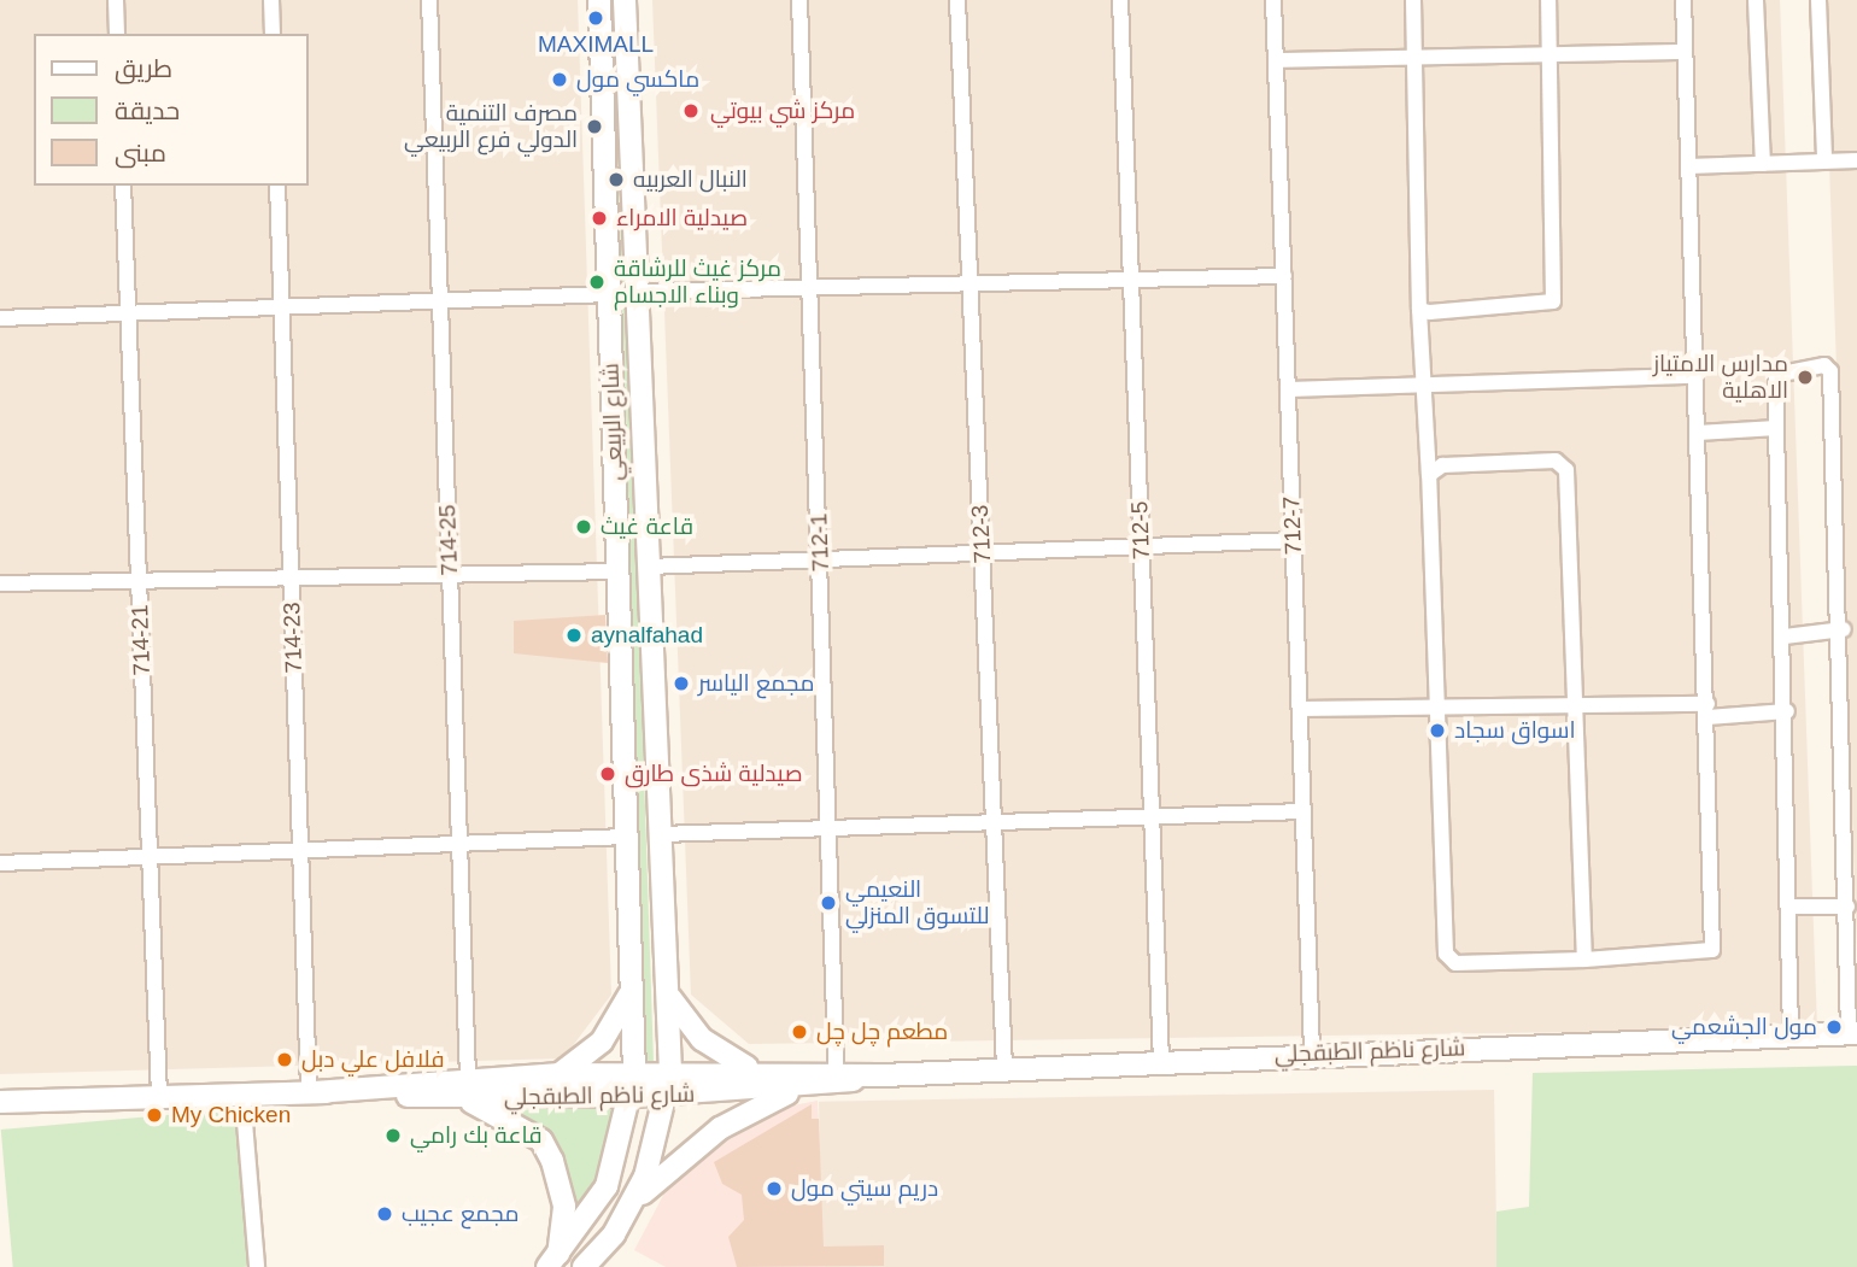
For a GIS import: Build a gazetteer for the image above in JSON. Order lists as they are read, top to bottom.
{
  "streets": {
    "main road": ["شارع الربيعي", "شارع ناظم الطبقجلي"],
    "street": [
      "712-7",
      "712-5",
      "712-3",
      "714-25",
      "712-1",
      "714-23",
      "714-21"
    ]
  },
  "crossings": [
    ["شارع الربيعي", "شارع ناظم الطبقجلي"],
    ["712-7", "شارع ناظم الطبقجلي"],
    ["712-5", "شارع ناظم الطبقجلي"],
    ["712-3", "شارع ناظم الطبقجلي"],
    ["714-25", "شارع ناظم الطبقجلي"],
    ["712-1", "شارع ناظم الطبقجلي"],
    ["714-23", "شارع ناظم الطبقجلي"],
    ["714-21", "شارع ناظم الطبقجلي"]
  ],
  "places": [
    "MAXIMALL",
    "ماكسي مول",
    "مركز شي بيوتي",
    "مصرف التنمية الدولي فرع الربيعي",
    "النبال العربيه",
    "صيدلية الامراء",
    "مركز غيث للرشاقة وبناء الاجسام",
    "مدارس الامتياز الاهلية",
    "قاعة غيث",
    "aynalfahad",
    "مجمع الياسر",
    "اسواق سجاد",
    "صيدلية شذى طارق",
    "النعيمي للتسوق المنزلي",
    "مول الجشعمي",
    "مطعم چل چل",
    "فلافل علي دبل",
    "My Chicken",
    "قاعة بك رامي",
    "دريم سيتي مول",
    "مجمع عجيب"
  ],
  "legend": ["طريق", "حديقة", "مبنى"]
}
